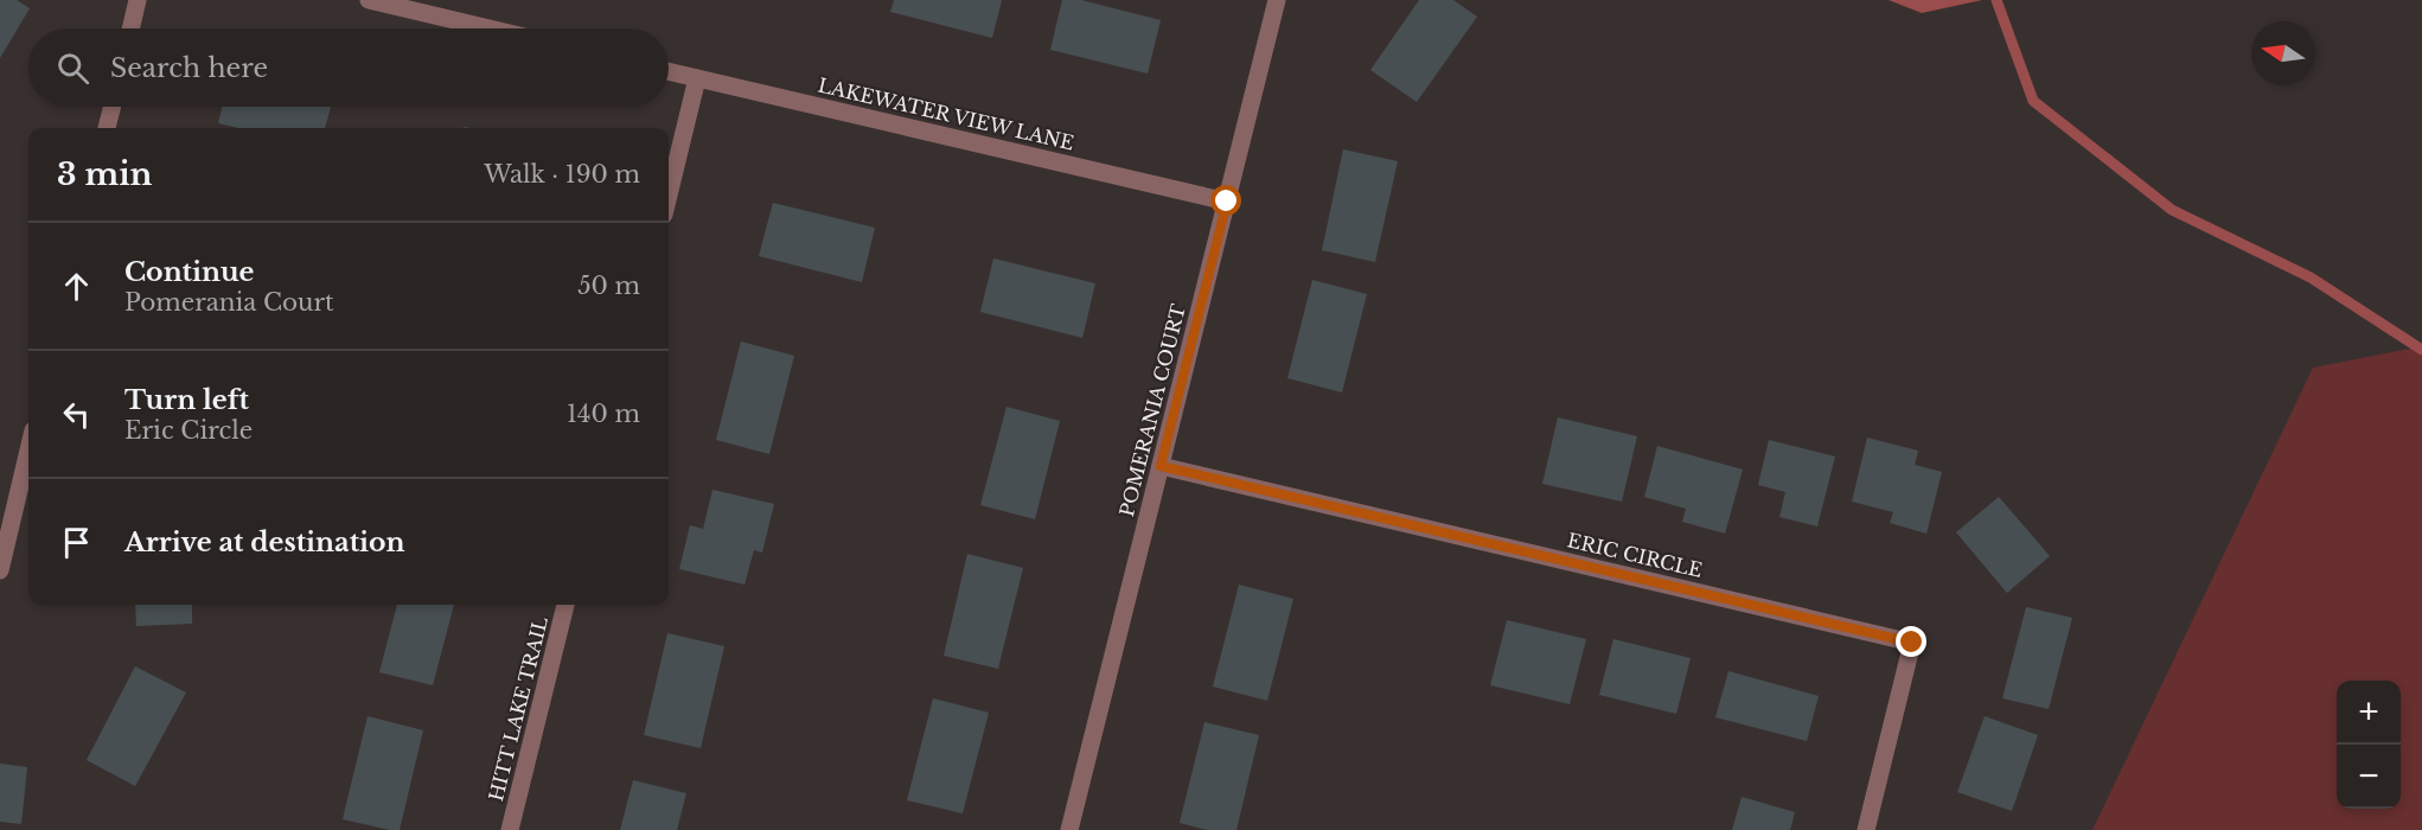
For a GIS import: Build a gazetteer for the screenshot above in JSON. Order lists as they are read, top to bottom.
{
  "streets": {
    "street": [
      "LAKEWATER VIEW LANE",
      "POMERANIA COURT",
      "ERIC CIRCLE",
      "HITT LAKE TRAIL"
    ]
  },
  "crossings": [
    ["LAKEWATER VIEW LANE", "POMERANIA COURT"],
    ["POMERANIA COURT", "ERIC CIRCLE"]
  ],
  "north": "left",
  "page": {
    "search": "Search here",
    "heading": ["3 min", "Walk · 190 m"],
    "list": [
      ["Continue", "Pomerania Court", "50 m"],
      ["Turn left", "Eric Circle", "140 m"],
      "Arrive at destination"
    ],
    "map_buttons": ["+", "−"]
  }
}
